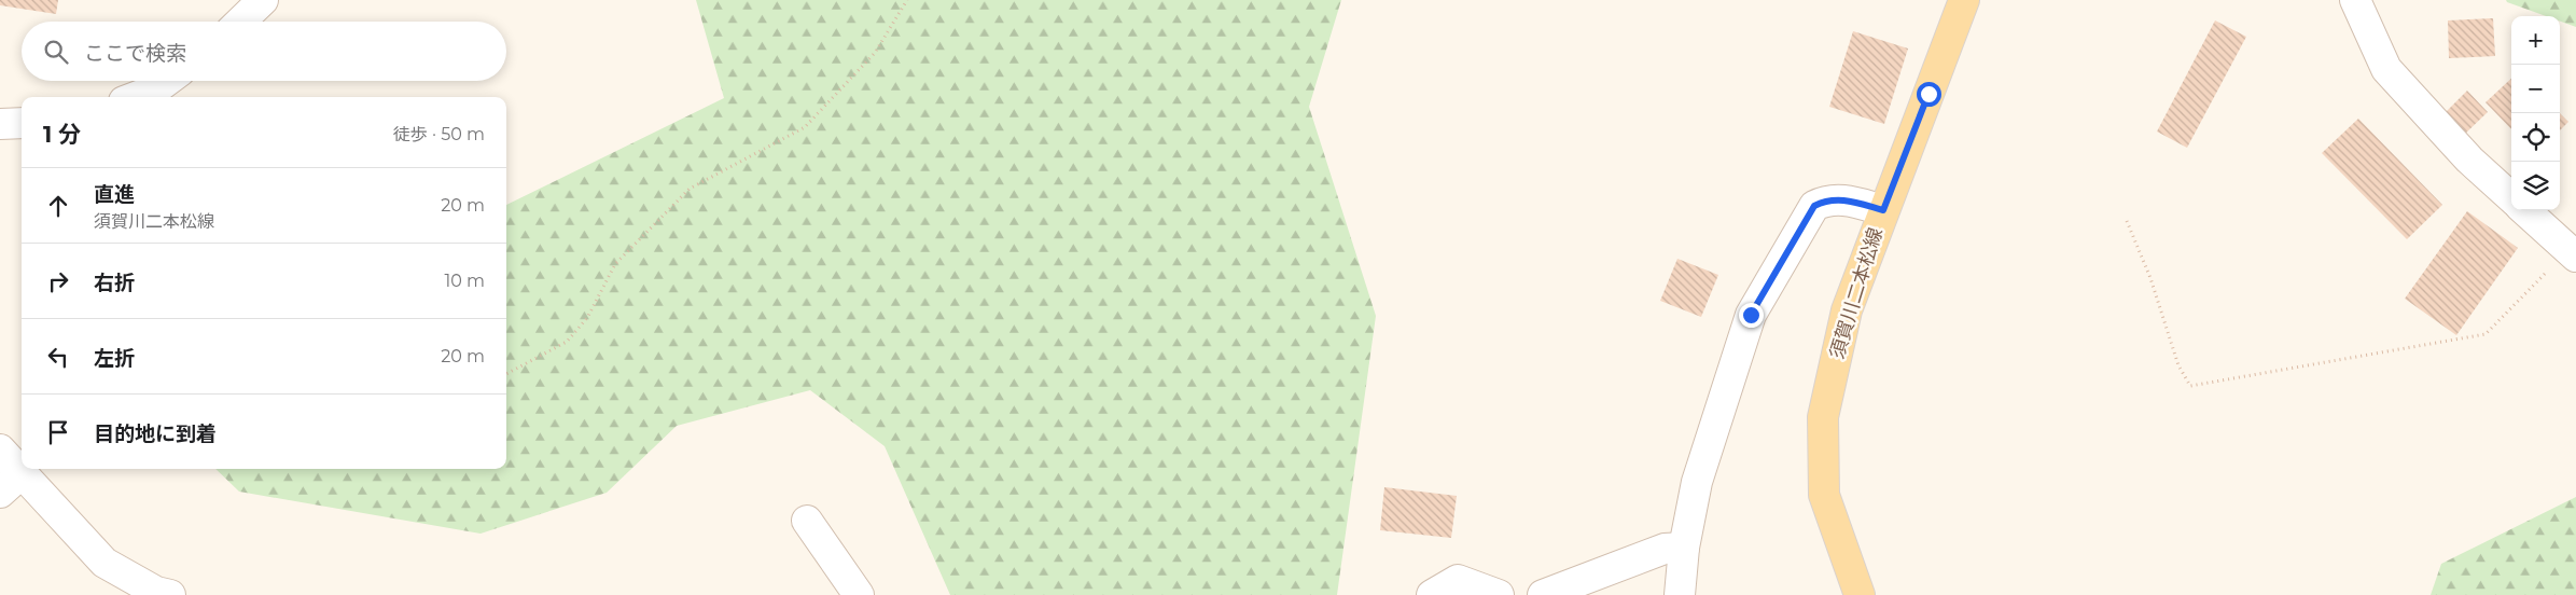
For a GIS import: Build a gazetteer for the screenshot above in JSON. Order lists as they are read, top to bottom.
{
  "streets": {
    "main road": ["須賀川二本松線"]
  },
  "page": {
    "map_buttons": ["+", "−"],
    "search": "ここで検索",
    "heading": ["1 分", "徒歩 · 50 m"],
    "list": [
      ["直進", "須賀川二本松線", "20 m"],
      ["右折", "10 m"],
      ["左折", "20 m"],
      "目的地に到着"
    ]
  }
}
